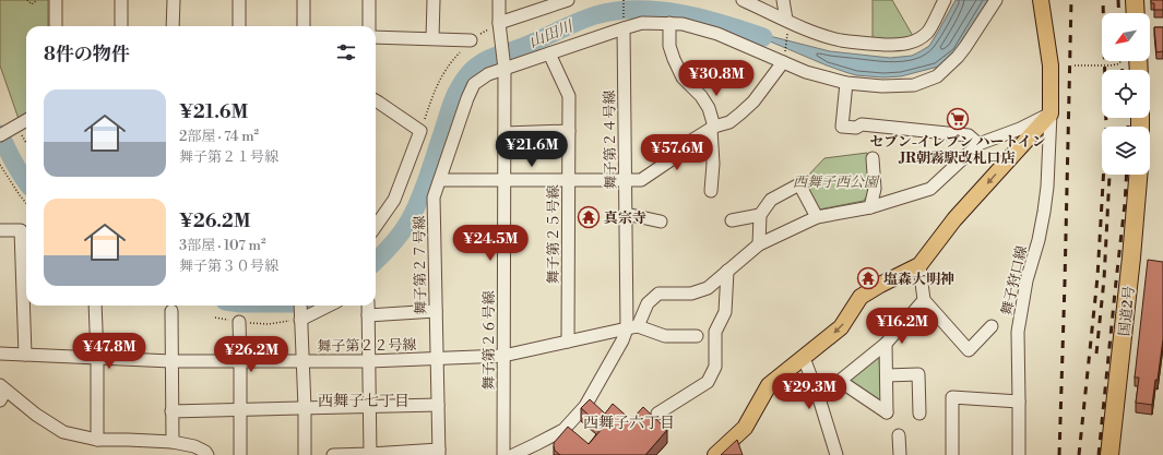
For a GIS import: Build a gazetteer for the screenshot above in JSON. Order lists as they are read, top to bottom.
{
  "streets": {
    "highway": ["国道2号"],
    "street": [
      "舞子第２４号線",
      "舞子第２５号線",
      "舞子第２７号線",
      "舞子狩口線",
      "舞子第２６号線",
      "舞子第２２号線"
    ]
  },
  "crossings": [
    ["舞子第２４号線", "舞子第２７号線"],
    ["舞子第２４号線", "舞子第２２号線"],
    ["舞子第２５号線", "舞子第２７号線"],
    ["舞子第２５号線", "舞子第２２号線"],
    ["舞子第２７号線", "舞子第２６号線"],
    ["舞子第２７号線", "舞子第２２号線"],
    ["舞子第２６号線", "舞子第２２号線"]
  ],
  "districts": ["西舞子七丁目", "西舞子六丁目"],
  "water": ["山田川"],
  "parks": ["西舞子西公園"],
  "places": {
    "supermarket": ["セブン-イレブン ハートイン JR朝霧駅改札口店"],
    "temple": ["真宗寺", "塩森大明神"]
  },
  "north": "bottom left",
  "page": {
    "heading": "8件の物件",
    "price": [
      "¥30.8M",
      "¥21.6M",
      "¥57.6M",
      "¥24.5M",
      "¥16.2M",
      "¥47.8M",
      "¥26.2M",
      "¥29.3M"
    ],
    "list": [
      {
        "name": "¥21.6M",
        "note": "2部屋 · 74 m² · 舞子第２１号線"
      },
      {
        "name": "¥26.2M",
        "note": "3部屋 · 107 m² · 舞子第３０号線"
      }
    ]
  }
}
